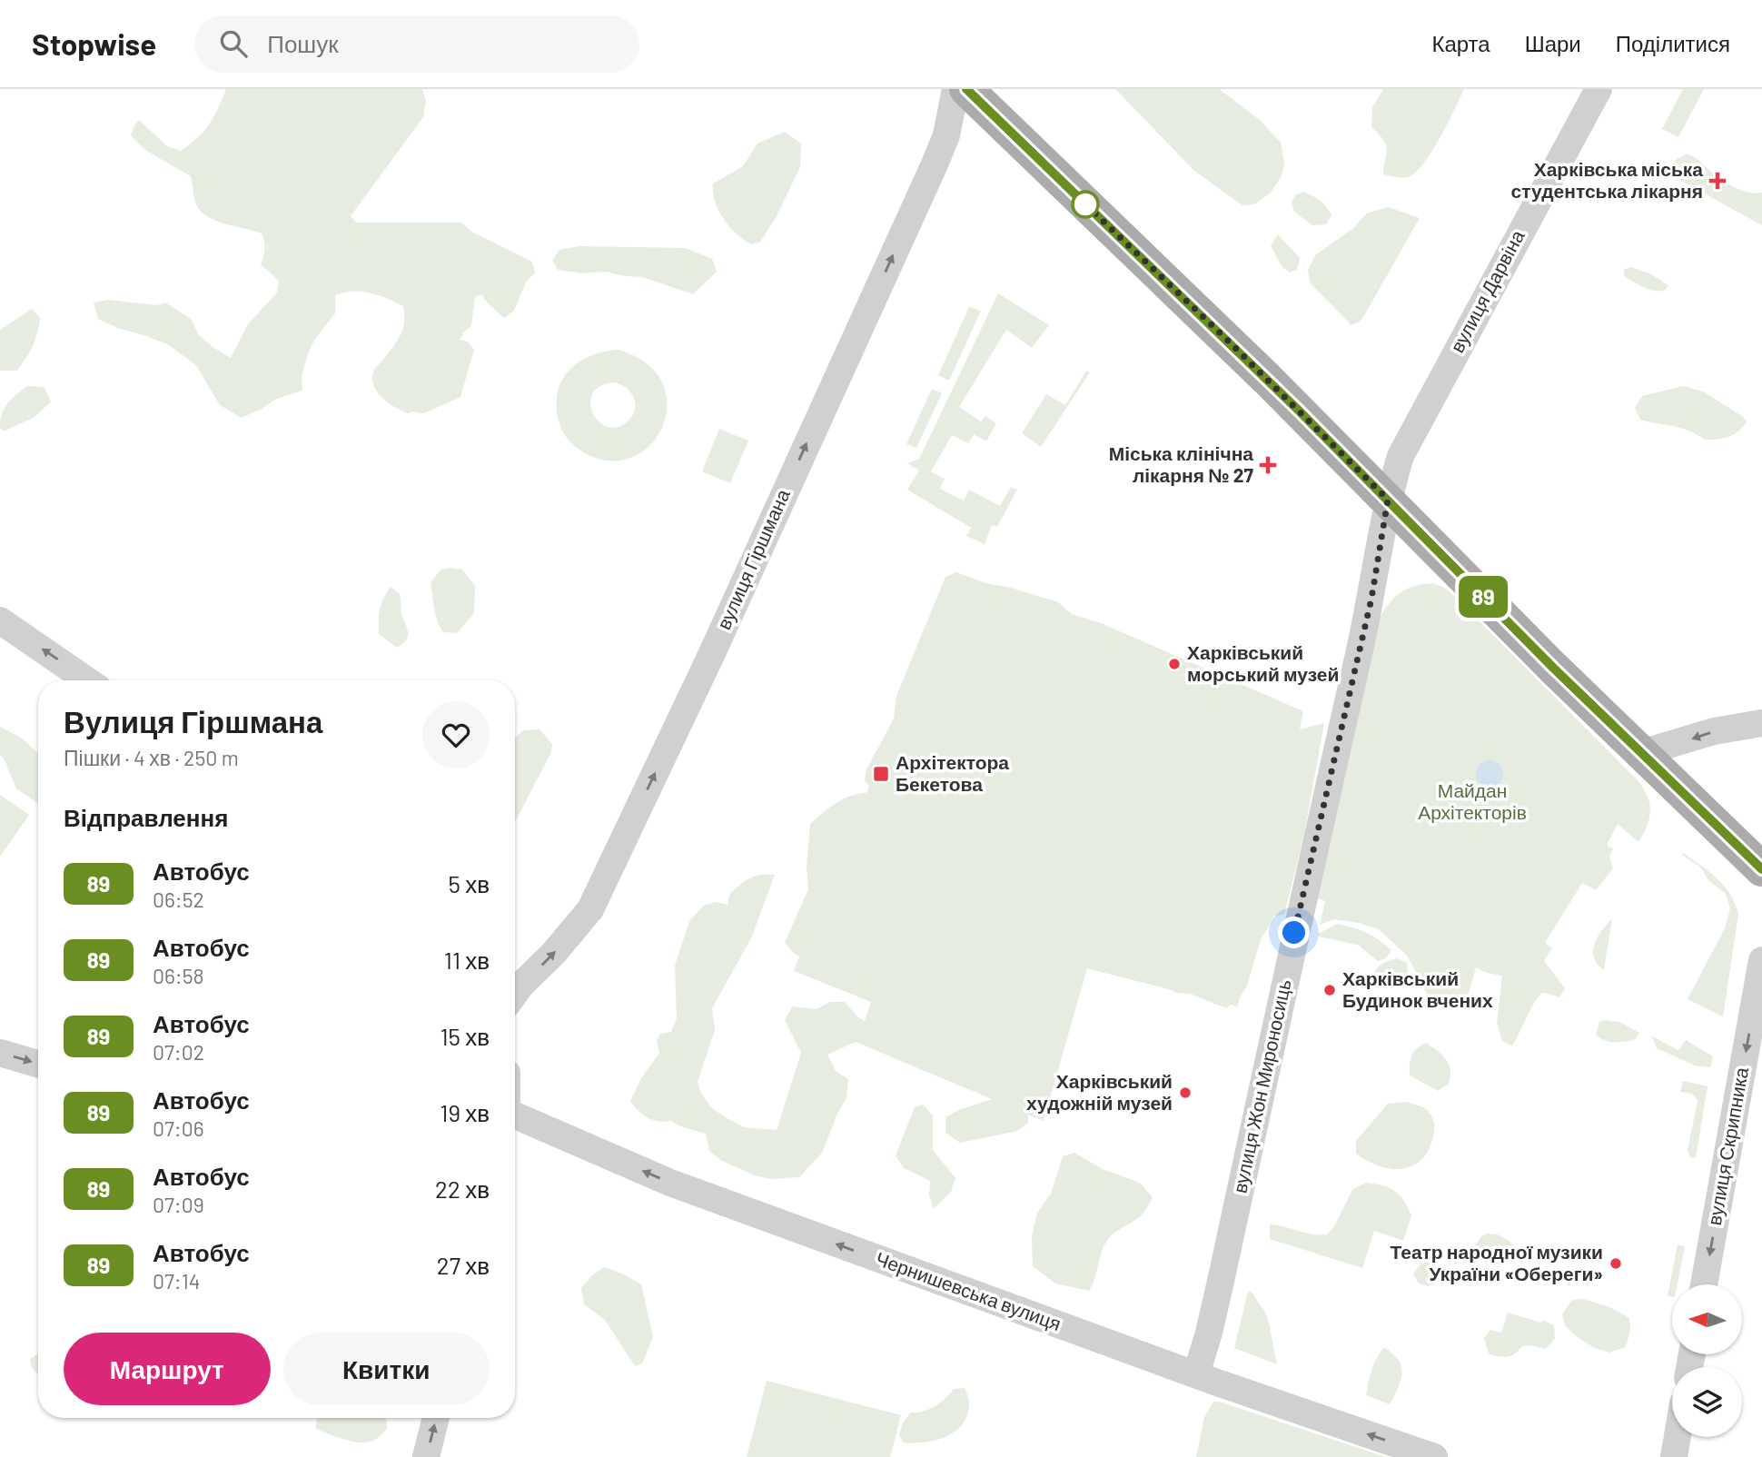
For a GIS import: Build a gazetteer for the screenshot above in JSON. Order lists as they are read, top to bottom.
{
  "streets": {
    "street": [
      "вулиця Дарвіна",
      "вулиця Гіршмана",
      "вулиця Жон Мироносиць",
      "вулиця Скрипника",
      "Чернишевська вулиця"
    ]
  },
  "crossings": [
    ["вулиця Дарвіна", "вулиця Жон Мироносиць"],
    ["вулиця Жон Мироносиць", "Чернишевська вулиця"]
  ],
  "one_way": ["вулиця Гіршмана", "вулиця Скрипника", "Чернишевська вулиця"],
  "parks": ["Майдан Архітекторів"],
  "places": {
    "health": ["Харківська міська студентська лікарня", "Міська клінічна лікарня № 27"],
    "other": [
      "Харківський морський музей",
      "Харківський Будинок вчених",
      "Харківський художній музей",
      "Театр народної музики України «Обереги»"
    ],
    "transit": ["Архітектора Бекетова"]
  },
  "lines": ["bus line 89"],
  "north": "left",
  "page": {
    "header": "Stopwise",
    "search": "Пошук",
    "nav": ["Карта", "Шари", "Поділитися"],
    "on_map": "89",
    "heading": [
      ["Вулиця Гіршмана", "Пішки · 4 хв · 250 m"],
      "Відправлення"
    ],
    "list": [
      {
        "mark": "89",
        "name": "Автобус",
        "note": "06:52",
        "value": "5 хв"
      },
      {
        "mark": "89",
        "name": "Автобус",
        "note": "06:58",
        "value": "11 хв"
      },
      {
        "mark": "89",
        "name": "Автобус",
        "note": "07:02",
        "value": "15 хв"
      },
      {
        "mark": "89",
        "name": "Автобус",
        "note": "07:06",
        "value": "19 хв"
      },
      {
        "mark": "89",
        "name": "Автобус",
        "note": "07:09",
        "value": "22 хв"
      },
      {
        "mark": "89",
        "name": "Автобус",
        "note": "07:14",
        "value": "27 хв"
      }
    ],
    "buttons": ["Маршрут", "Квитки"]
  }
}
